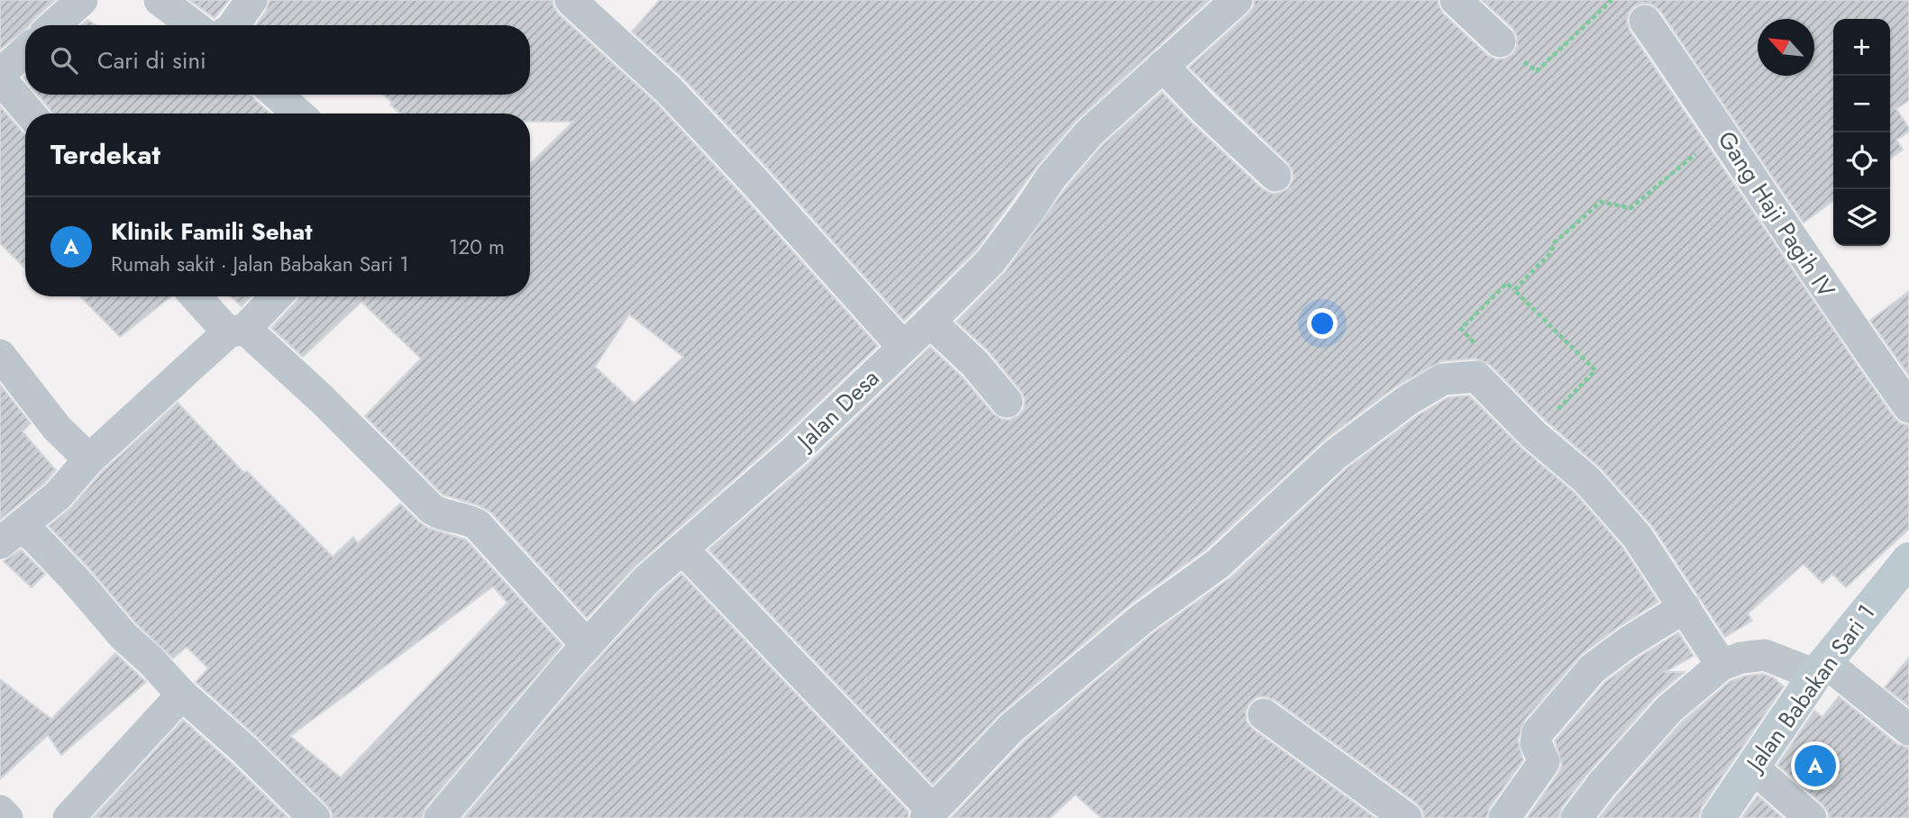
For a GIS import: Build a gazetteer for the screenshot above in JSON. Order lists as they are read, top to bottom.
{
  "streets": {
    "street": ["Gang Haji Pagih IV", "Jalan Desa", "Jalan Babakan Sari 1"]
  },
  "north": "top left",
  "page": {
    "map_buttons": ["+", "−"],
    "search": "Cari di sini",
    "heading": "Terdekat",
    "list": [
      {
        "mark": "A",
        "name": "Klinik Famili Sehat",
        "note": "Rumah sakit · Jalan Babakan Sari 1",
        "value": "120 m"
      }
    ],
    "pins": "A"
  }
}
